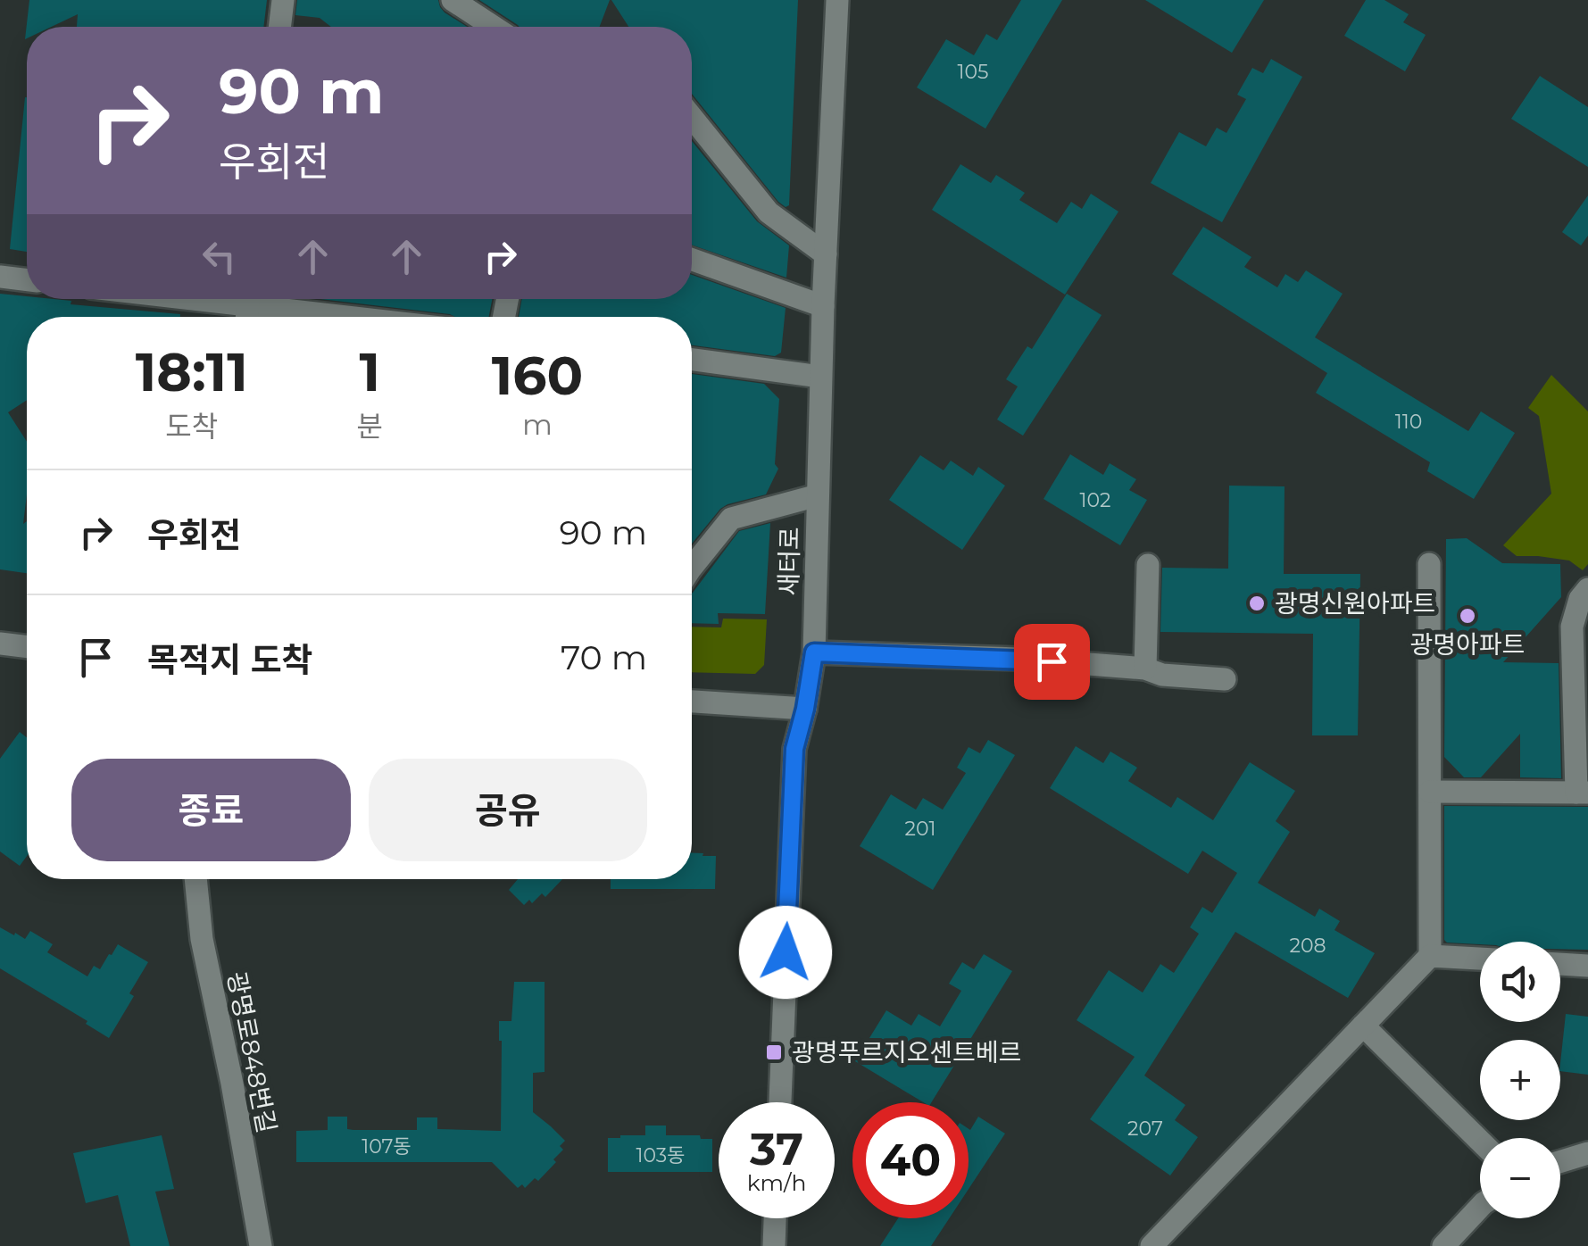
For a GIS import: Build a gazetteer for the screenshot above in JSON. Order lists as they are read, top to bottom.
{
  "streets": {
    "street": ["새터로", "광명로848번길"]
  },
  "places": {
    "other": ["광명신원아파트", "광명아파트"],
    "transit": ["광명푸르지오센트베르"]
  },
  "house_numbers": [
    "105",
    "110",
    "102",
    "201",
    "208",
    "207",
    "107동",
    "103동"
  ],
  "page": {
    "turn": ["90 m", "우회전"],
    "eta": [
      "18:11",
      "도착",
      "1",
      "분",
      "160",
      "m"
    ],
    "list": [
      {
        "name": "우회전",
        "value": "90 m"
      },
      {
        "name": "목적지 도착",
        "value": "70 m"
      }
    ],
    "buttons": ["종료", "공유"],
    "map_buttons": ["+", "−"],
    "speed": "37 km/h",
    "limit": "40"
  }
}
